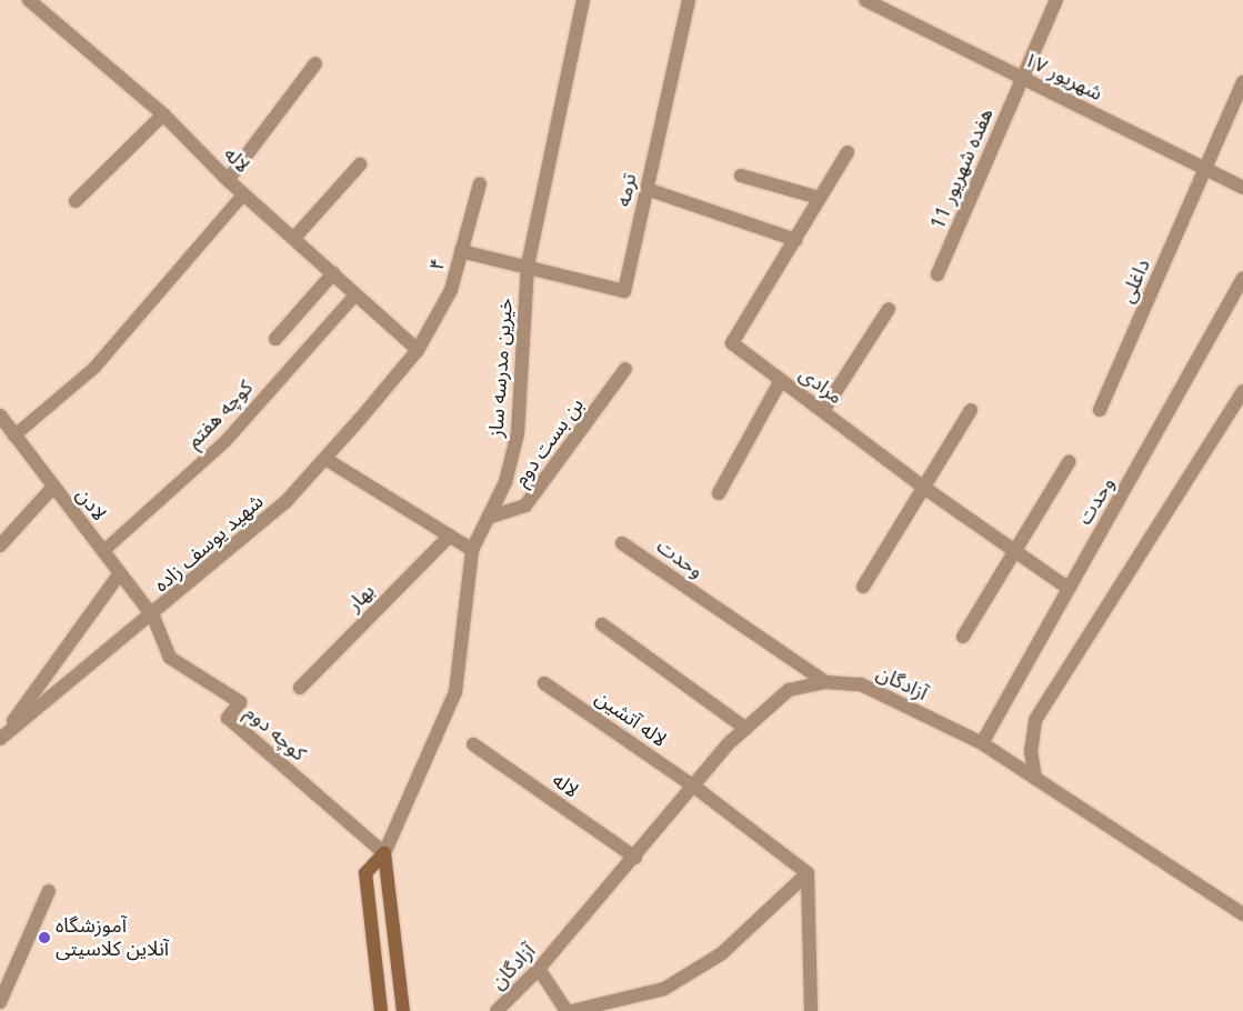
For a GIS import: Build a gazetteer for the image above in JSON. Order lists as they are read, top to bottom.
{
  "streets": {
    "main road": ["خیرین مدرسه ساز"],
    "street": [
      "۱۷ شهریور",
      "لاله",
      "هفده شهریور 11",
      "ترمه",
      "۴",
      "داغلی",
      "مرادی",
      "بن بست دوم",
      "وحدت",
      "لادن",
      "شهید یوسف زاده",
      "بهار",
      "آزادگان",
      "لاله آتشین",
      "کوچه دوم"
    ],
    "lane": ["کوچه هفتم"]
  },
  "crossings": [
    ["۱۷ شهریور", "هفده شهریور 11"],
    ["۱۷ شهریور", "داغلی"],
    ["لاله", "۴"],
    ["لاله", "کوچه هفتم"],
    ["لاله", "شهید یوسف زاده"],
    ["لاله", "آزادگان"],
    ["ترمه", "خیرین مدرسه ساز"],
    ["۴", "شهید یوسف زاده"],
    ["خیرین مدرسه ساز", "بن بست دوم"],
    ["خیرین مدرسه ساز", "کوچه دوم"],
    ["مرادی", "وحدت"],
    ["کوچه هفتم", "لادن"],
    ["وحدت", "آزادگان"],
    ["لادن", "شهید یوسف زاده"],
    ["لادن", "کوچه دوم"],
    ["شهید یوسف زاده", "کوچه دوم"],
    ["آزادگان", "لاله آتشین"]
  ],
  "places": ["آموزشگاه آنلاین کلاسیتی"]
}
